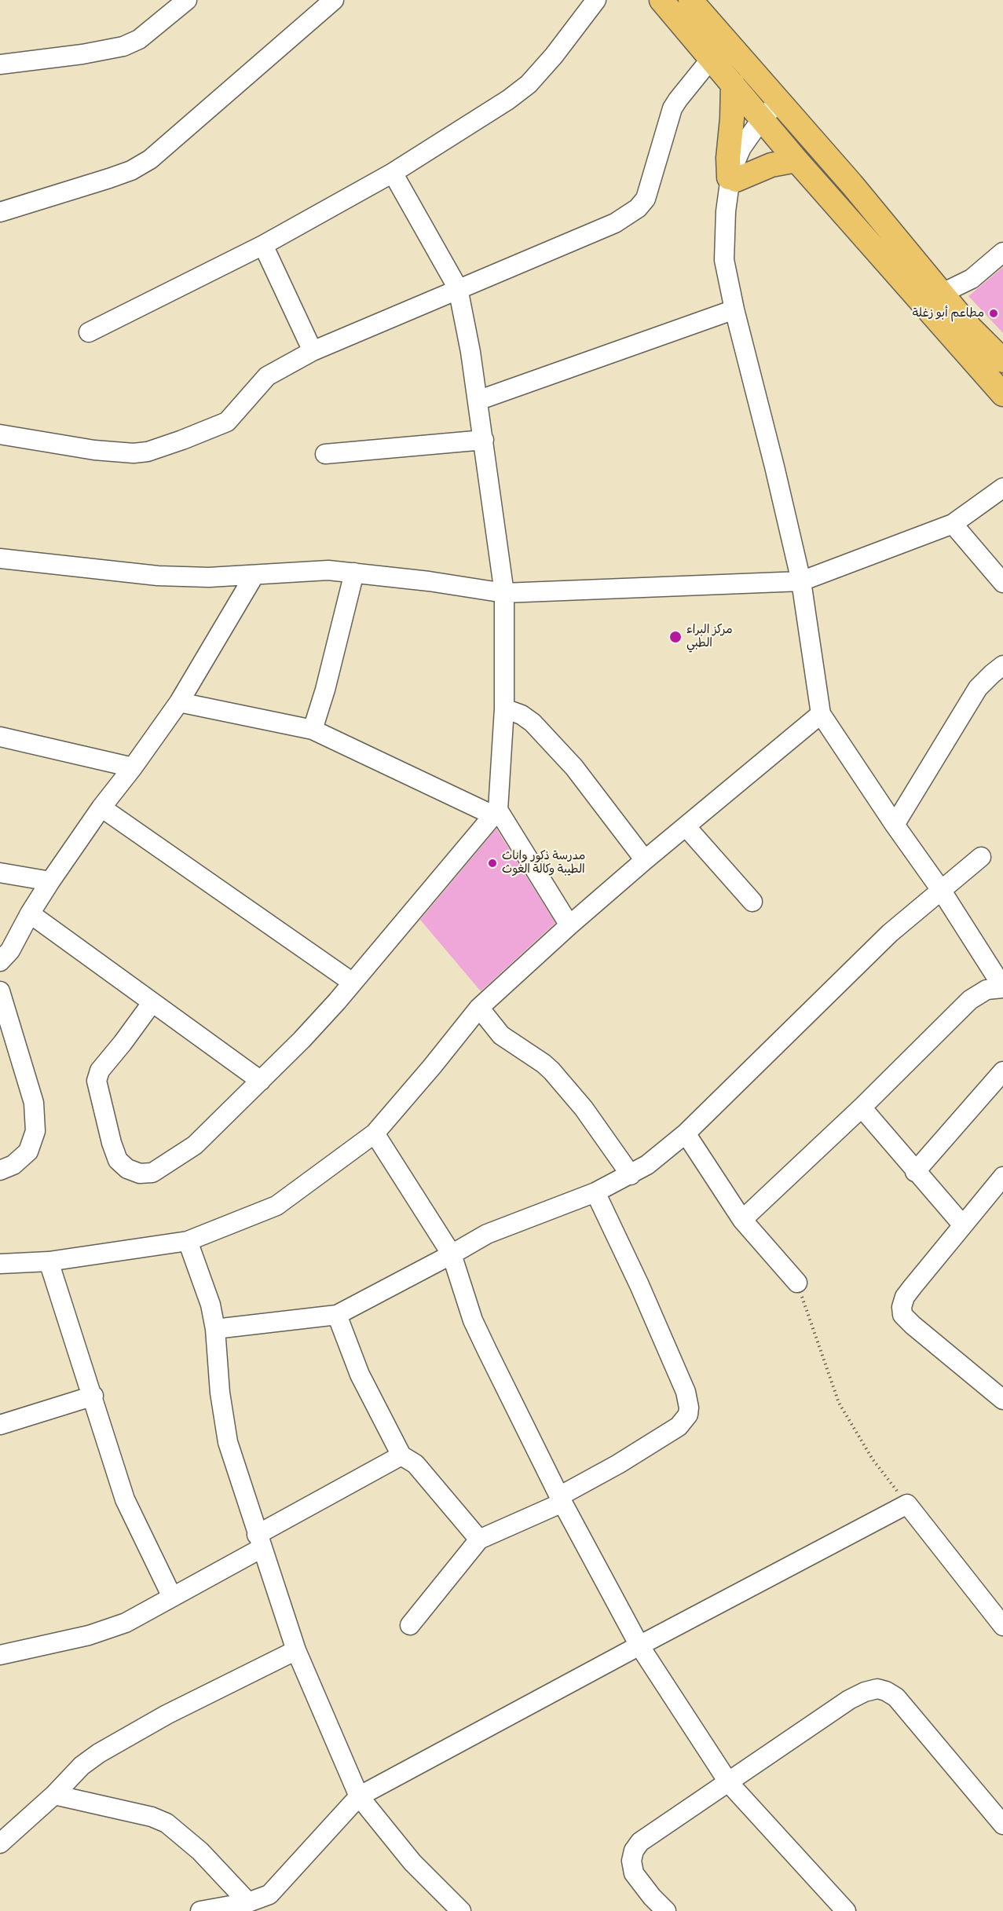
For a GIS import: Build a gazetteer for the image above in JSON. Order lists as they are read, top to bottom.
{
  "places": ["مطاعم أبو زغلة", "مركز البراء الطبي", "مدرسة ذكور واناث الطيبة وكالة الغوث"]
}
